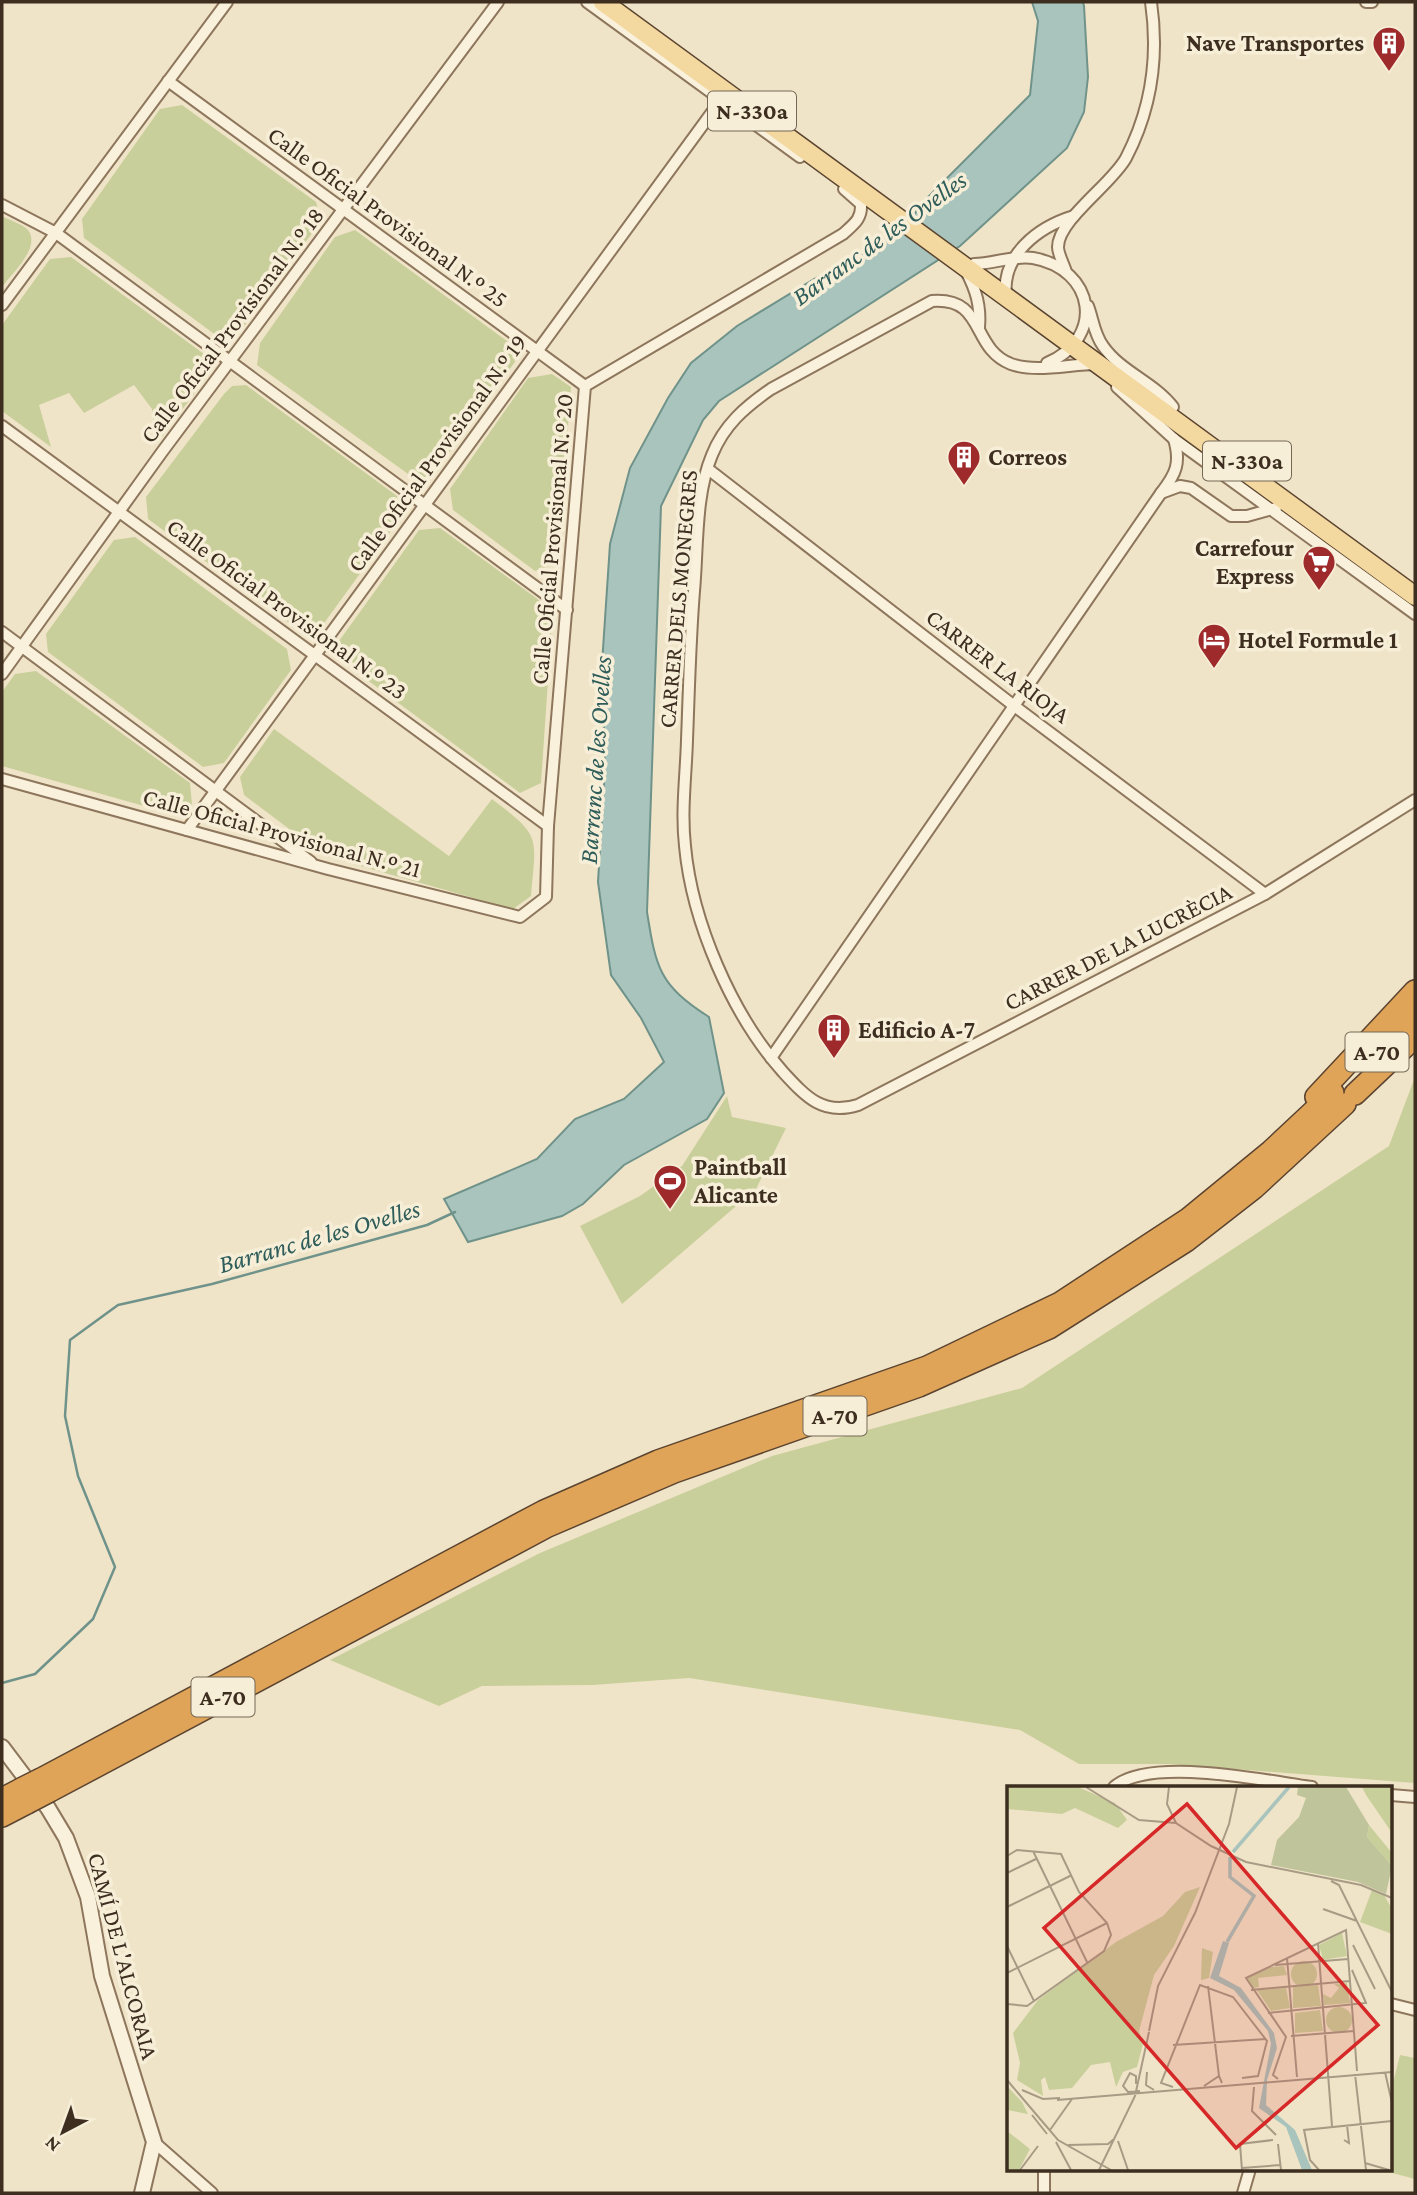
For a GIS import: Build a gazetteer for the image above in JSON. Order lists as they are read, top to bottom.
{
  "streets": {
    "highway": ["A-70"],
    "main road": ["N-330a"],
    "street": [
      "Calle Oficial Provisional N.º 25",
      "Calle Oficial Provisional N.º 18",
      "Calle Oficial Provisional N.º 19",
      "Calle Oficial Provisional N.º 20",
      "CARRER DELS MONEGRES",
      "Calle Oficial Provisional N.º 23",
      "CARRER LA RIOJA",
      "Calle Oficial Provisional N.º 21",
      "CARRER DE LA LUCRÈCIA",
      "CAMÍ DE L'ALCORAIA"
    ]
  },
  "crossings": [
    ["N-330a", "CARRER DELS MONEGRES"],
    ["Calle Oficial Provisional N.º 25", "Calle Oficial Provisional N.º 18"],
    ["Calle Oficial Provisional N.º 25", "Calle Oficial Provisional N.º 19"],
    ["Calle Oficial Provisional N.º 25", "Calle Oficial Provisional N.º 20"],
    ["Calle Oficial Provisional N.º 18", "Calle Oficial Provisional N.º 23"],
    ["Calle Oficial Provisional N.º 19", "Calle Oficial Provisional N.º 20"],
    ["Calle Oficial Provisional N.º 19", "Calle Oficial Provisional N.º 23"],
    ["Calle Oficial Provisional N.º 19", "Calle Oficial Provisional N.º 21"],
    ["Calle Oficial Provisional N.º 20", "Calle Oficial Provisional N.º 23"],
    ["Calle Oficial Provisional N.º 20", "Calle Oficial Provisional N.º 21"],
    ["CARRER DELS MONEGRES", "CARRER LA RIOJA"],
    ["CARRER DELS MONEGRES", "CARRER DE LA LUCRÈCIA"],
    ["CARRER LA RIOJA", "CARRER DE LA LUCRÈCIA"]
  ],
  "water": ["Barranc de les Ovelles"],
  "places": {
    "building": ["Nave Transportes", "Correos", "Edificio A-7"],
    "supermarket": ["Carrefour Express"],
    "hotel": ["Hotel Formule 1"],
    "sports": ["Paintball Alicante"]
  },
  "north": "bottom left"
}
